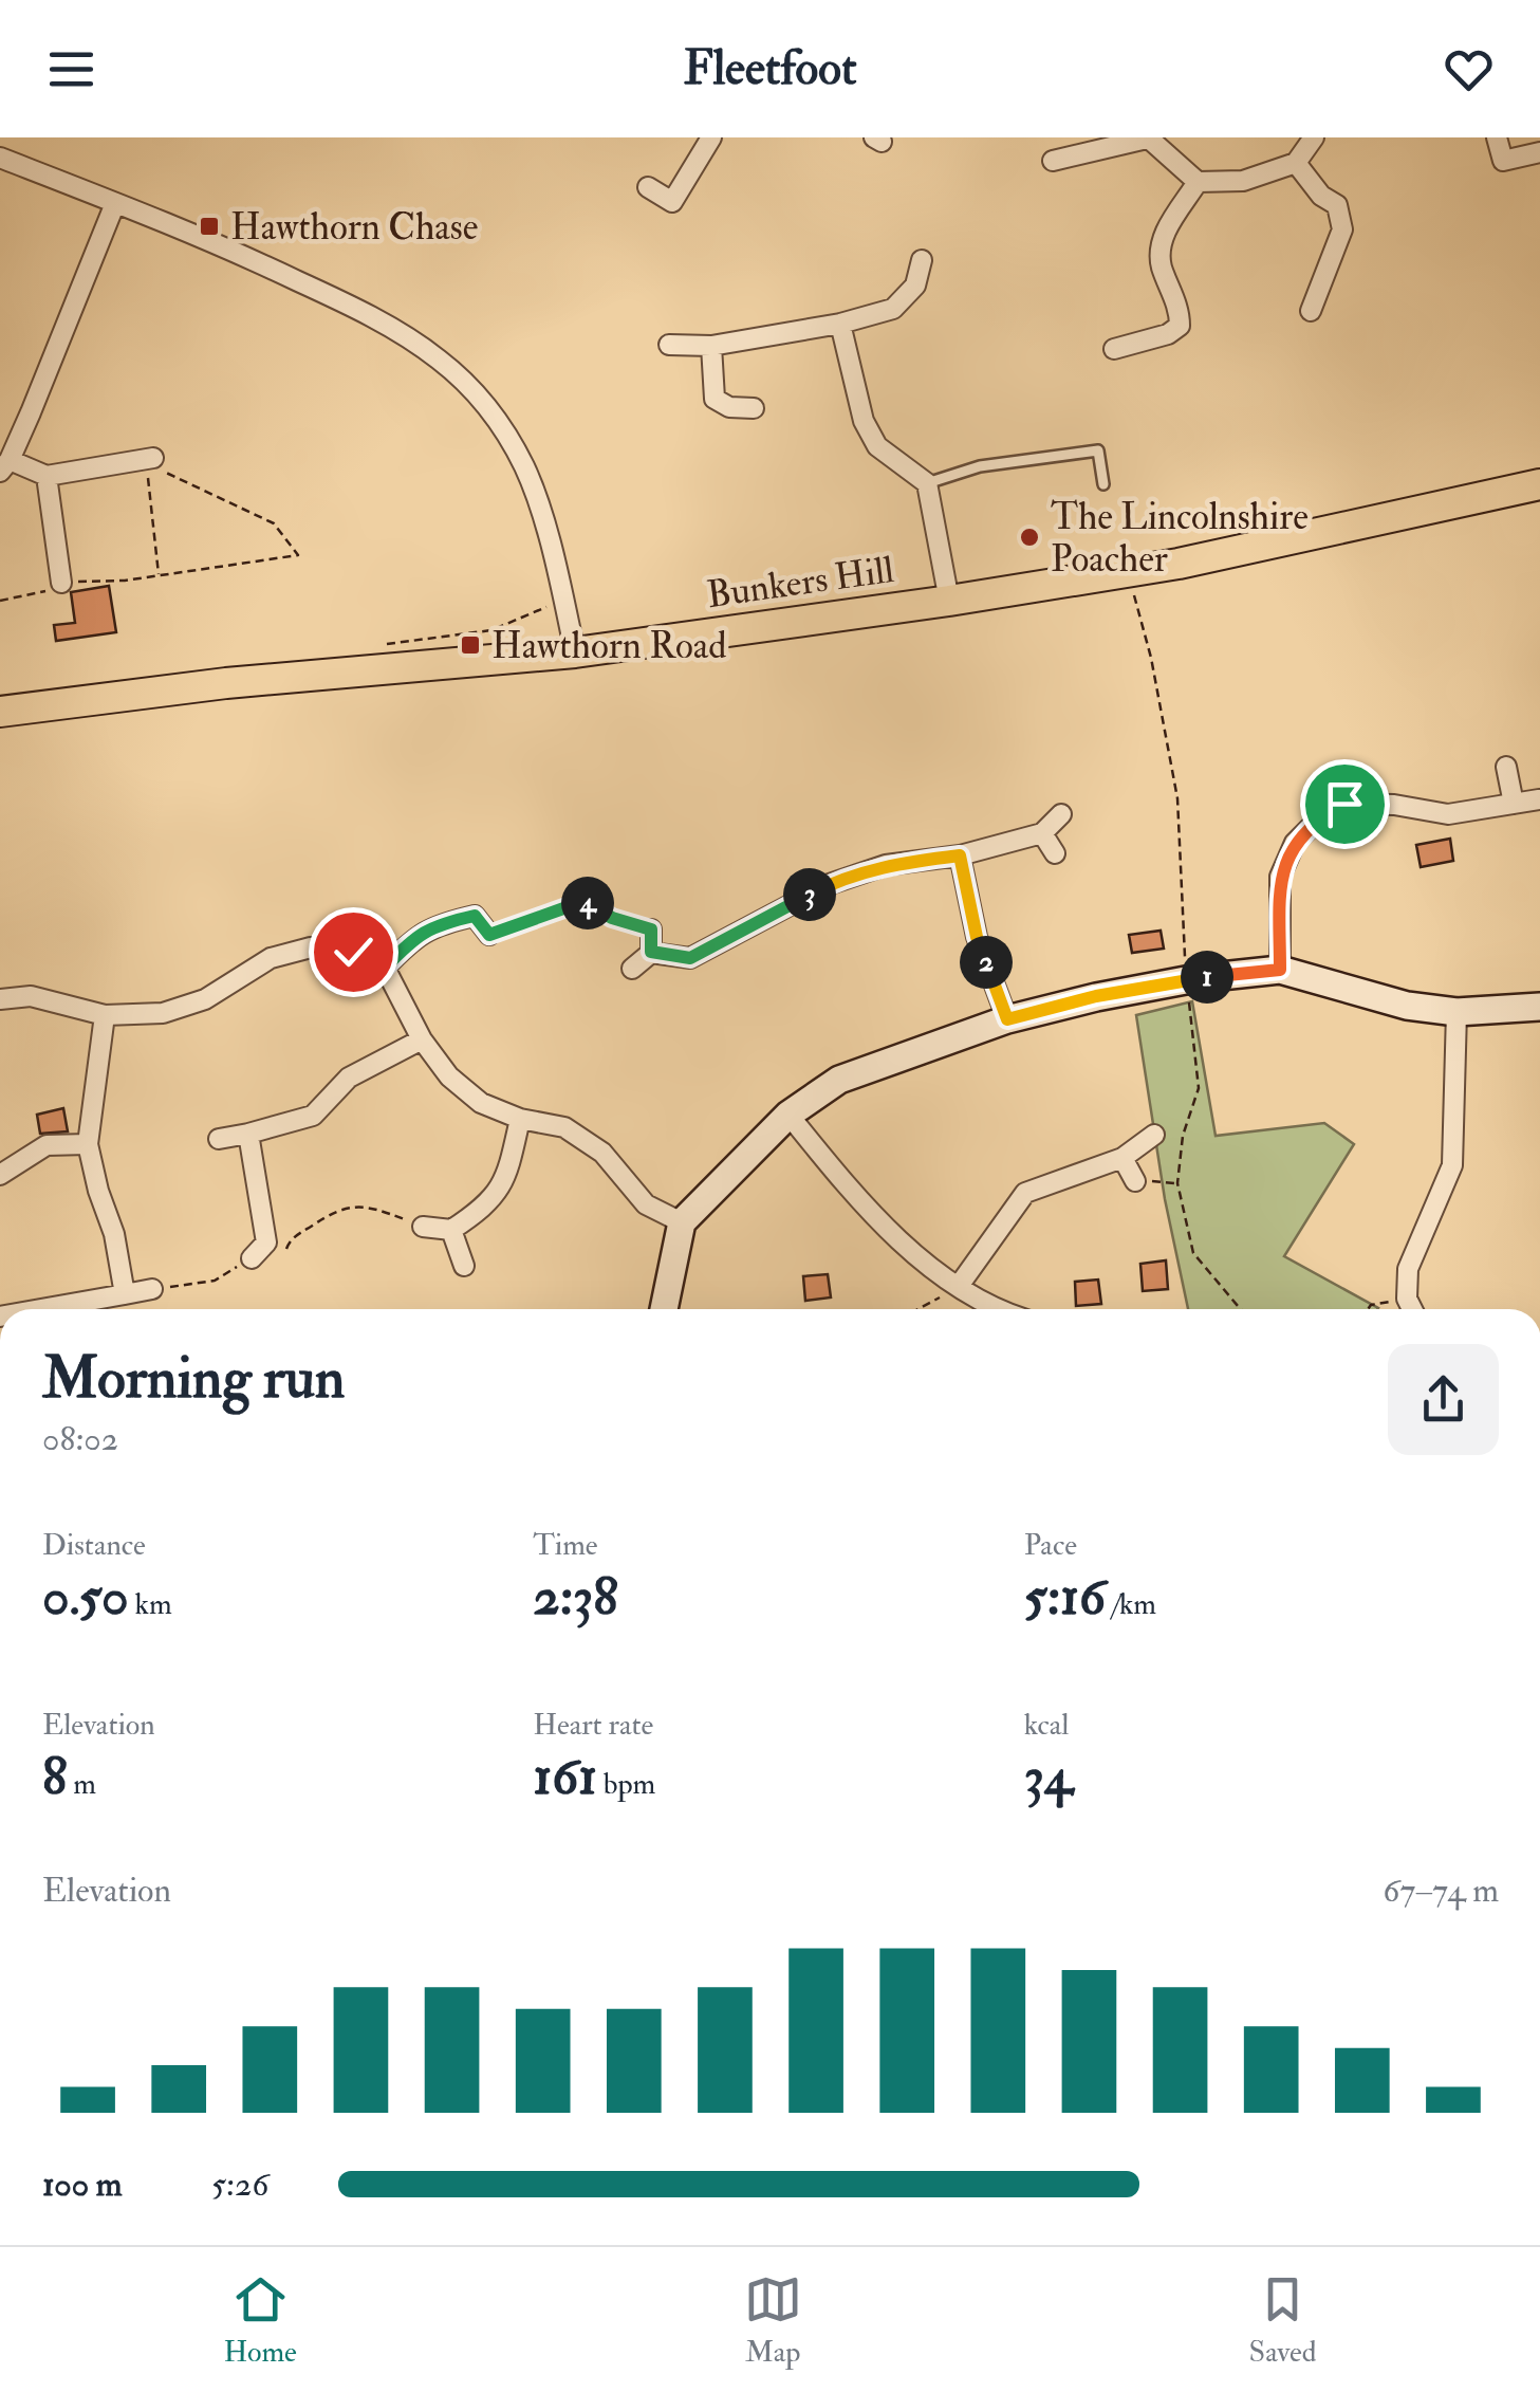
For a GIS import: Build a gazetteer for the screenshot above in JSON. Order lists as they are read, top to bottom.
{
  "streets": {
    "main road": ["Bunkers Hill"]
  },
  "places": {
    "transit": ["Hawthorn Chase", "Hawthorn Road"],
    "other": ["The Lincolnshire Poacher"]
  },
  "page": {
    "header": "Fleetfoot",
    "pins": [
      "3",
      "4",
      "2",
      "1"
    ],
    "heading": ["Morning run", "08:02"],
    "stats": [
      ["Distance", "0.50 km"],
      ["Time", "2:38"],
      ["Pace", "5:16 /km"],
      ["Elevation", "8 m"],
      ["Heart rate", "161 bpm"],
      ["kcal", "34"]
    ],
    "chart": ["Elevation", "67–74 m"],
    "list": [
      {
        "name": "100 m",
        "note": "5:26"
      }
    ],
    "tabs": ["Home", "Map", "Saved"]
  }
}
